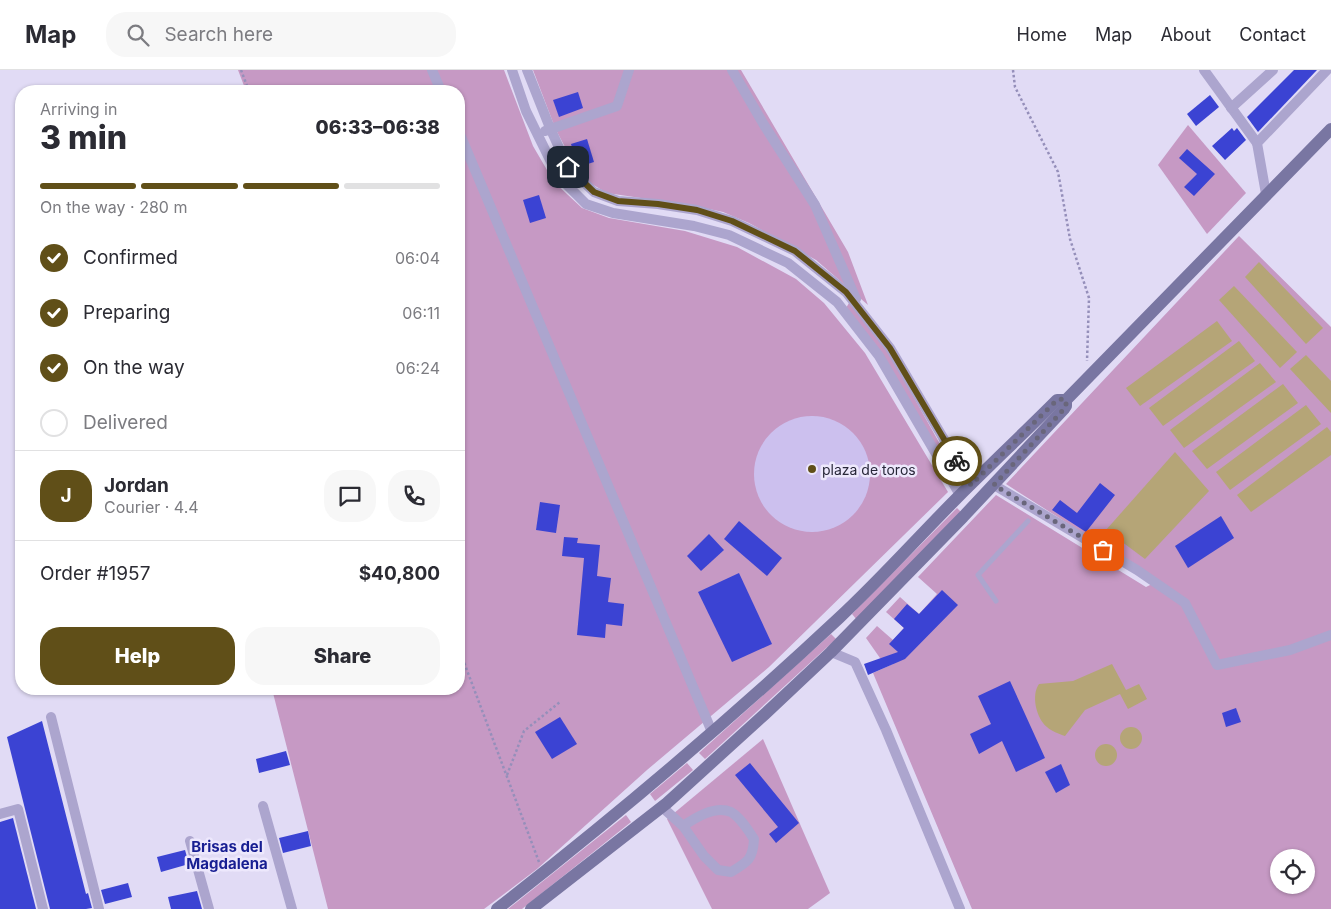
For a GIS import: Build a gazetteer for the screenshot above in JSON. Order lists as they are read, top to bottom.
{
  "districts": ["Brisas del Magdalena"],
  "places": ["plaza de toros"],
  "page": {
    "header": "Map",
    "search": "Search here",
    "nav": [
      "Home",
      "Map",
      "About",
      "Contact"
    ],
    "heading": ["3 min", "Arriving in", "06:33–06:38"],
    "panel": [
      "Jordan",
      "Courier · 4.4",
      "Order #1957",
      "$40,800"
    ],
    "bar": "On the way · 280 m",
    "list": [
      ["Confirmed", "06:04"],
      ["Preparing", "06:11"],
      ["On the way", "06:24"],
      "Delivered"
    ],
    "round": "J",
    "buttons": ["Help", "Share"]
  }
}
